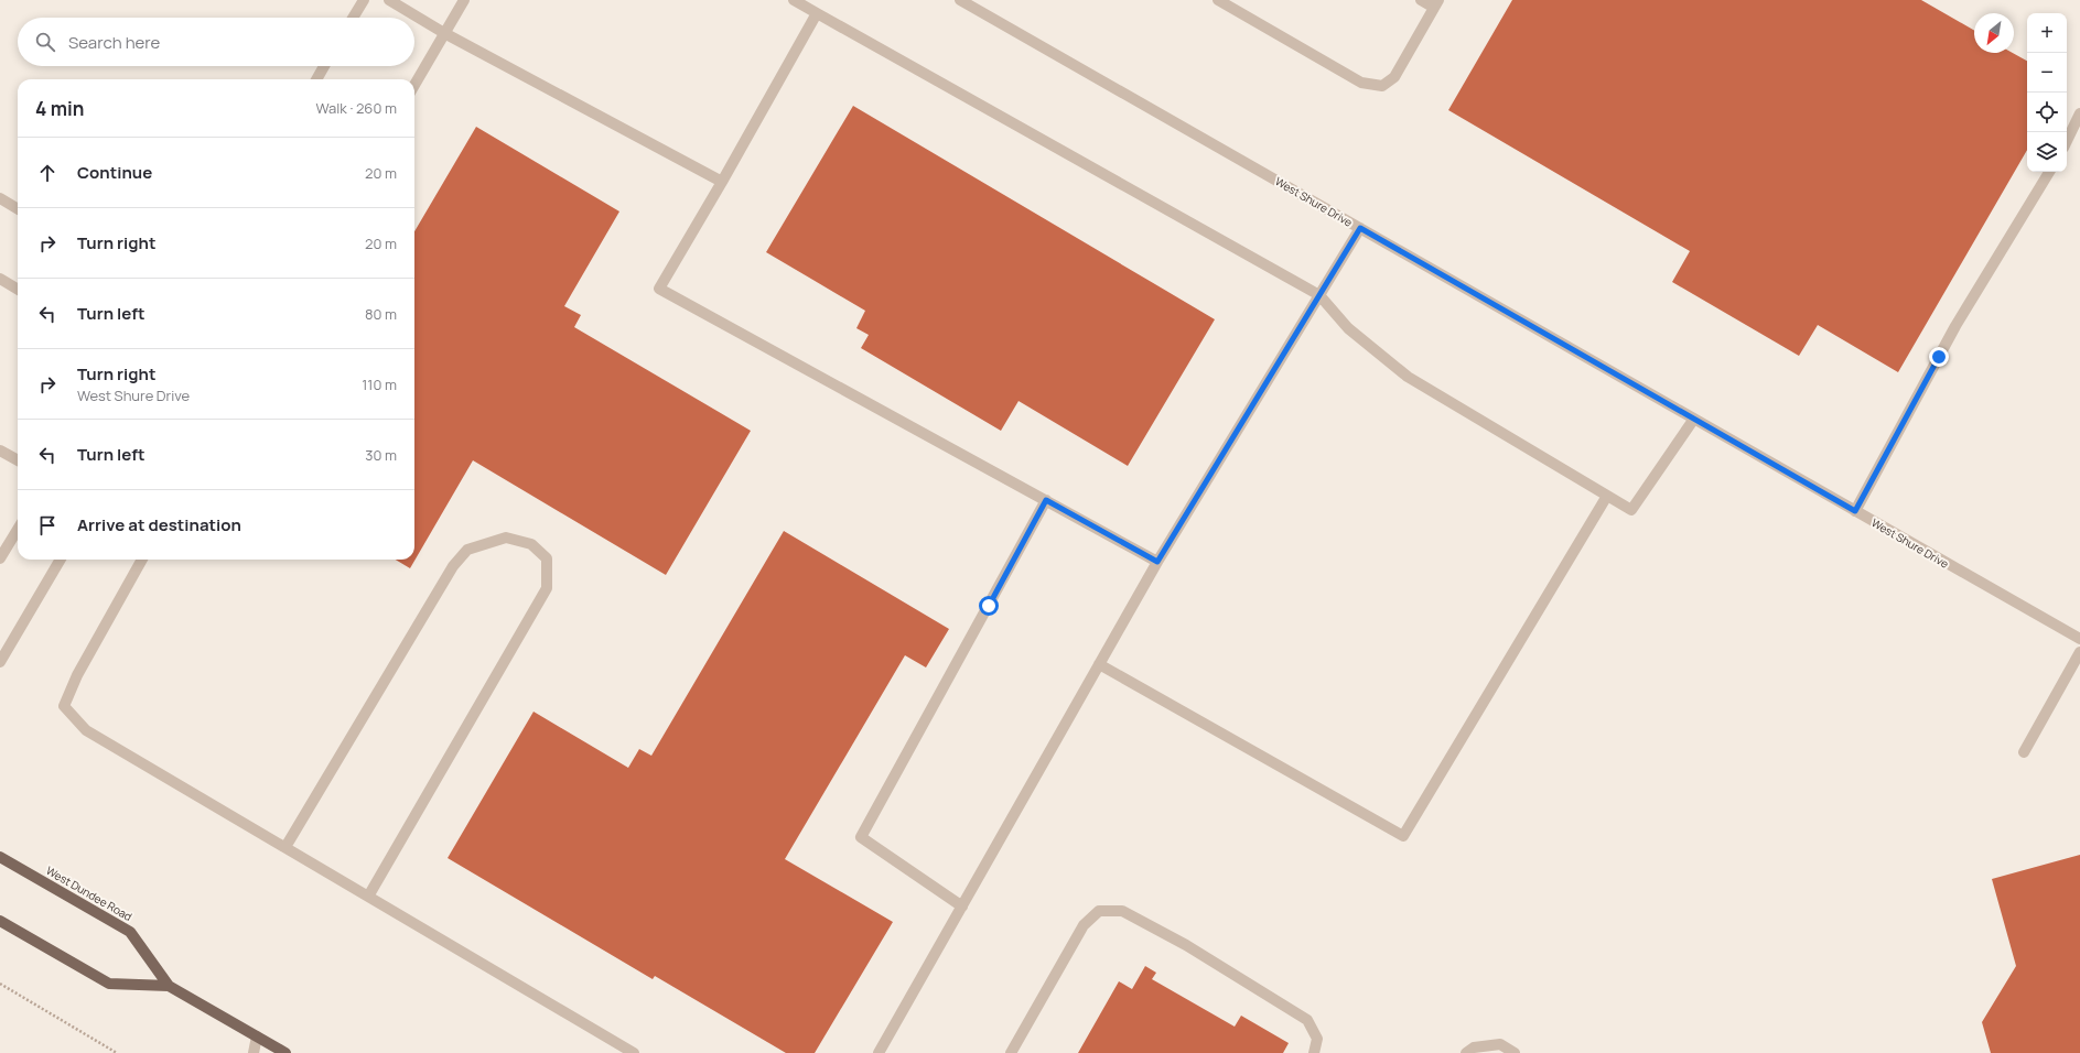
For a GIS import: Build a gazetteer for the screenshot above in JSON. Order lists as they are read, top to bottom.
{
  "streets": {
    "main road": ["West Dundee Road"],
    "street": ["West Shure Drive"]
  },
  "north": "bottom left",
  "page": {
    "map_buttons": ["+", "−"],
    "search": "Search here",
    "heading": ["4 min", "Walk · 260 m"],
    "list": [
      ["Continue", "20 m"],
      ["Turn right", "20 m"],
      ["Turn left", "80 m"],
      ["Turn right", "West Shure Drive", "110 m"],
      ["Turn left", "30 m"],
      "Arrive at destination"
    ]
  }
}
